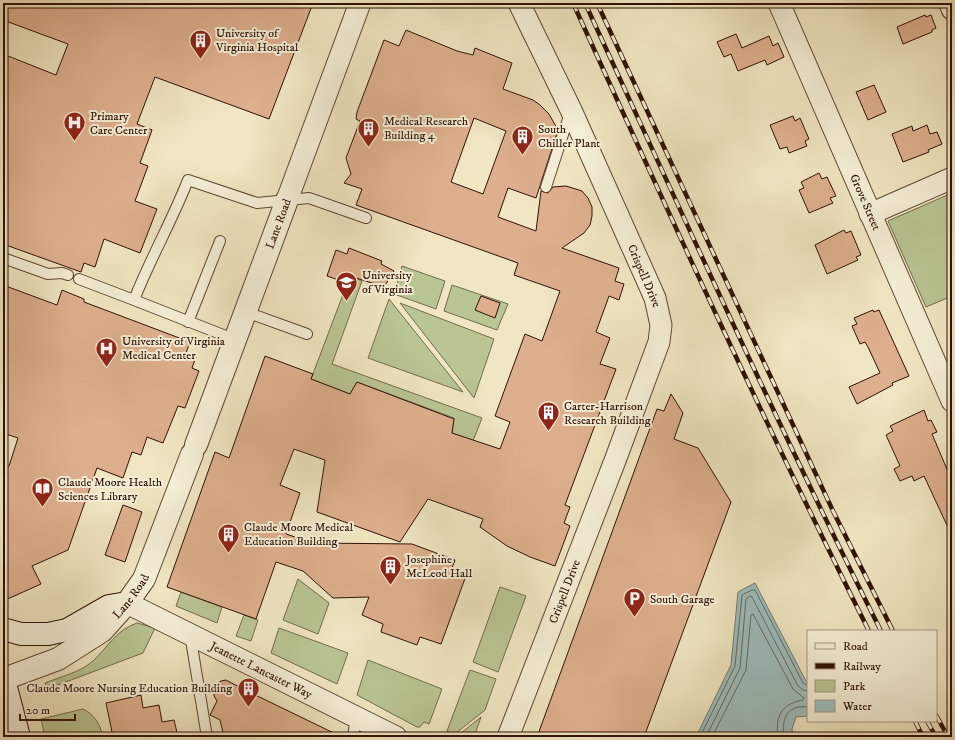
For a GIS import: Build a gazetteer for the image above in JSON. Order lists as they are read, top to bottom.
{
  "streets": {
    "street": [
      "Grove Street",
      "Lane Road",
      "Crispell Drive",
      "Jeanette Lancaster Way"
    ]
  },
  "crossings": [
    ["Lane Road", "Jeanette Lancaster Way"]
  ],
  "places": {
    "building": [
      "University of Virginia Hospital",
      "Medical Research Building 4",
      "South Chiller Plant",
      "Carter-Harrison Research Building",
      "Claude Moore Medical Education Building",
      "Josephine McLeod Hall",
      "Claude Moore Nursing Education Building"
    ],
    "hospital": ["Primary Care Center", "University of Virginia Medical Center"],
    "school or university": ["University of Virginia"],
    "library": ["Claude Moore Health Sciences Library"],
    "parking": ["South Garage"]
  },
  "legend": [
    "Road",
    "Railway",
    "Park",
    "Water"
  ],
  "scale_bar": "20 m"
}
